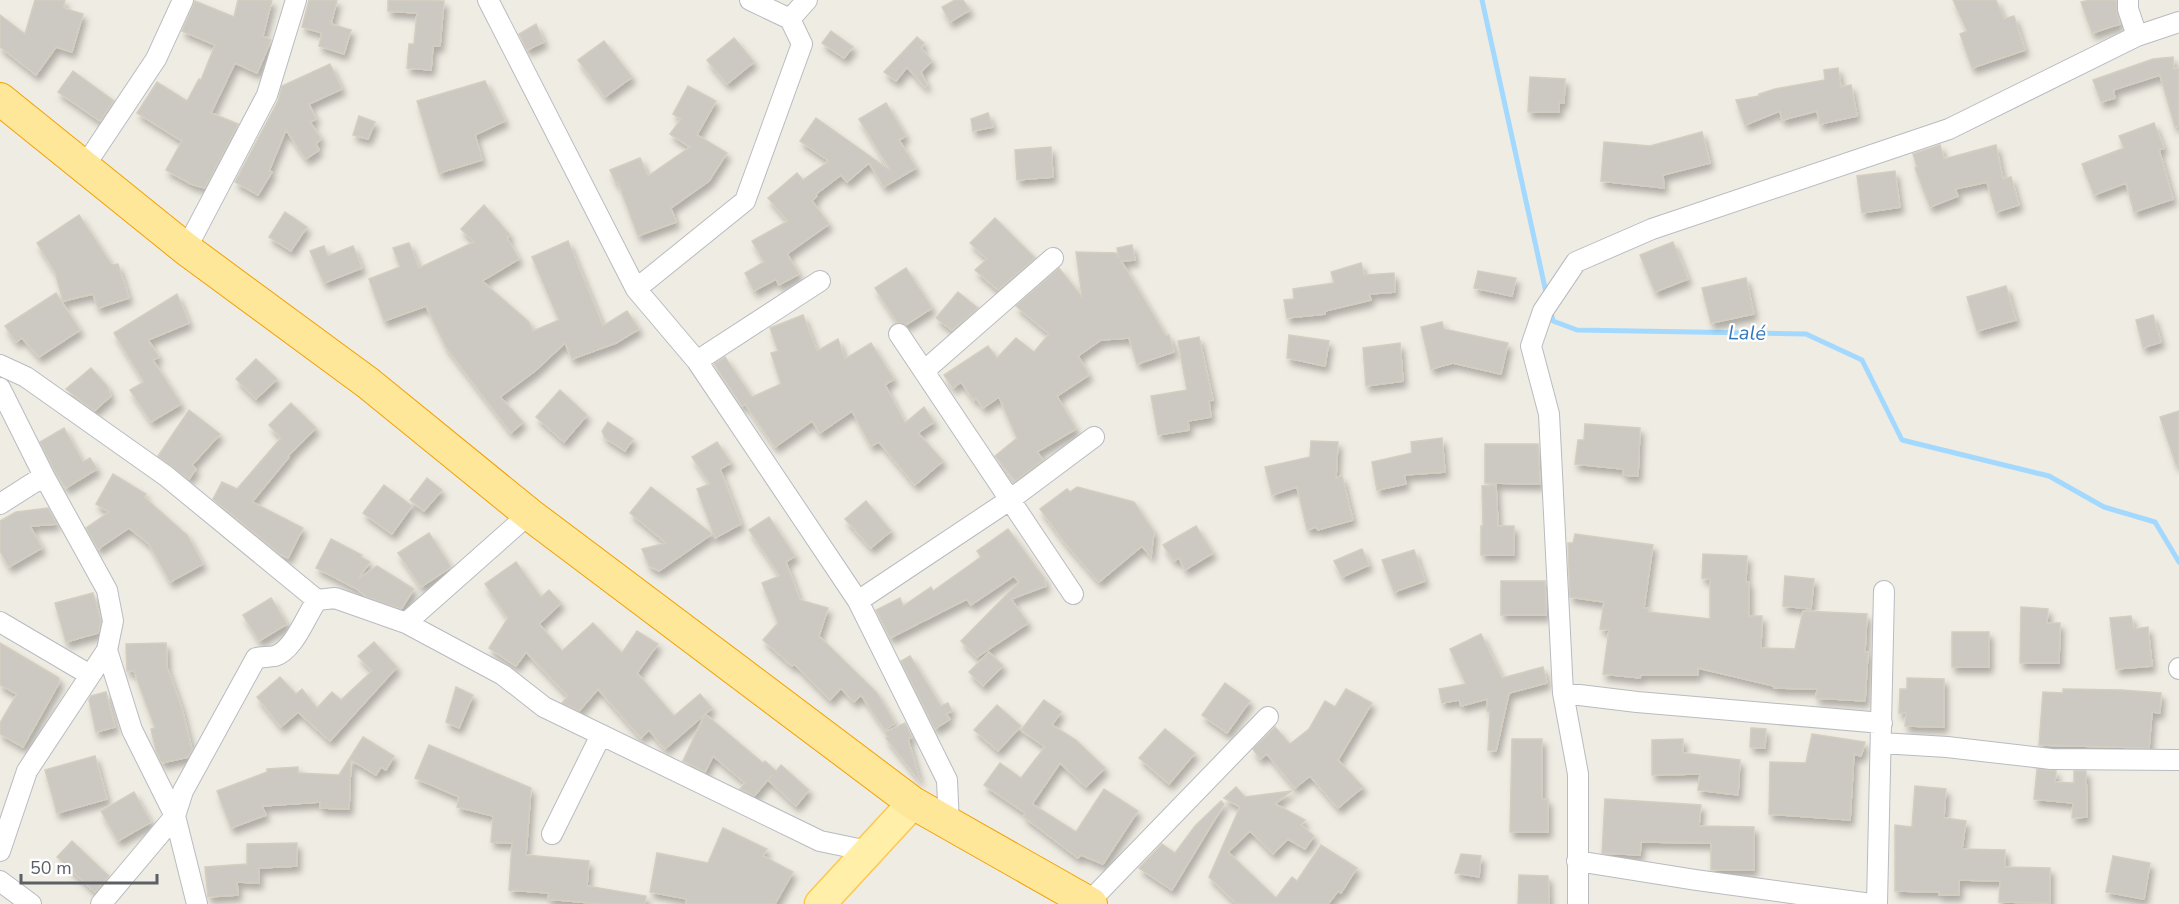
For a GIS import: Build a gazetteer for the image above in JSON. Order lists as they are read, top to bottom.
{
  "water": ["Lalé"],
  "scale_bar": "50 m"
}
